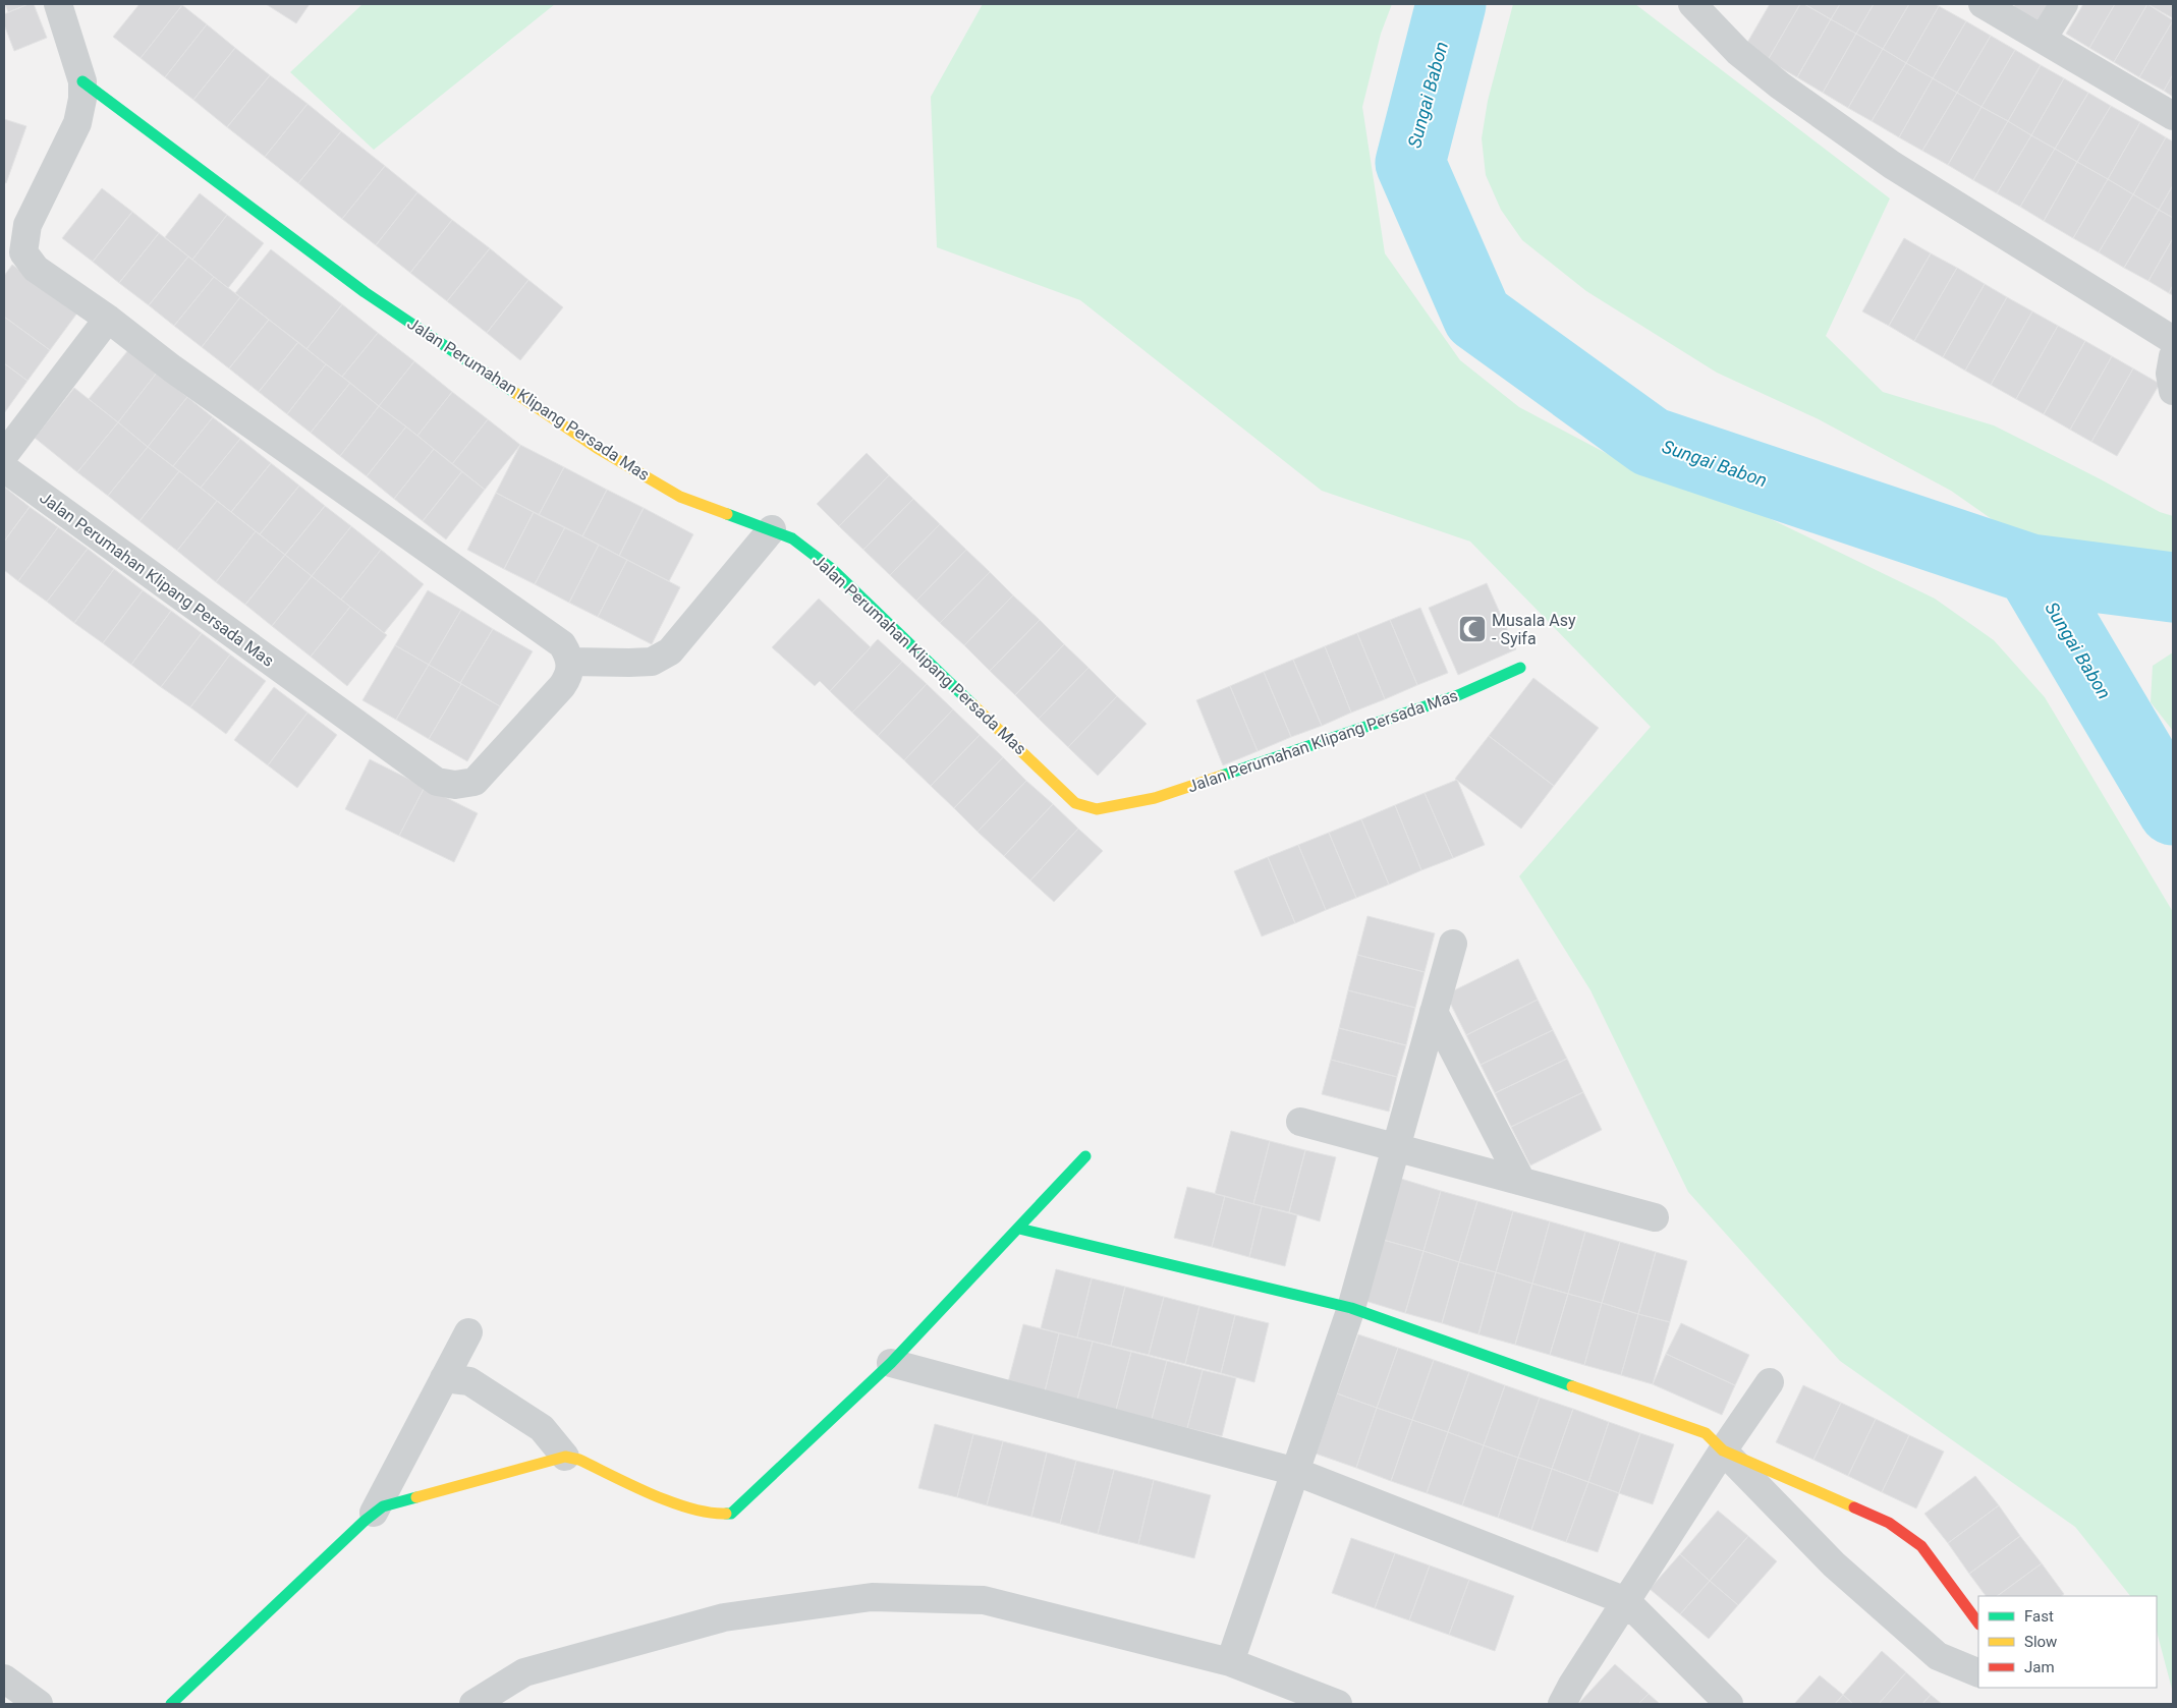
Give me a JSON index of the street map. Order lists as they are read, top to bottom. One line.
{"streets":{"street":["Jalan Perumahan Klipang Persada Mas"]},"water":["Sungai Babon"],"places":{"mosque":["Musala Asy - Syifa"]},"legend":["Fast","Slow","Jam"]}
